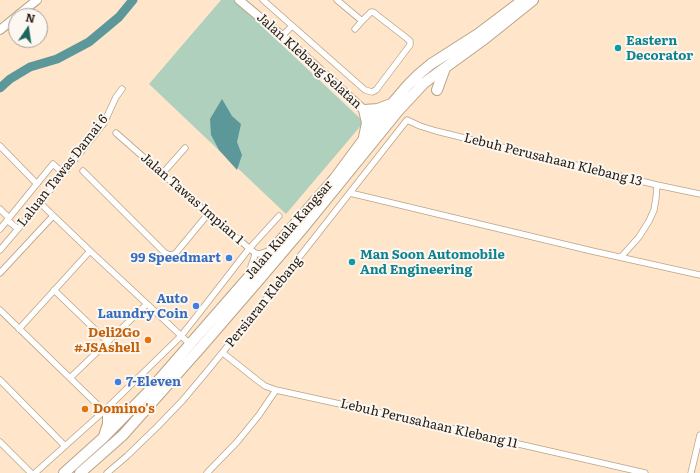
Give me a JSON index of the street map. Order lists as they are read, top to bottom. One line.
{"streets":{"highway":["Jalan Kuala Kangsar"],"street":["Jalan Klebang Selatan","Lebuh Perusahaan Klebang 13","Laluan Tawas Damai 6","Jalan Tawas Impian 1","Persiaran Klebang","Lebuh Perusahaan Klebang 11"]},"crossings":[["Jalan Klebang Selatan","Jalan Kuala Kangsar"],["Lebuh Perusahaan Klebang 13","Persiaran Klebang"],["Jalan Tawas Impian 1","Jalan Kuala Kangsar"],["Persiaran Klebang","Lebuh Perusahaan Klebang 11"]],"places":["Eastern Decorator","99 Speedmart","Man Soon Automobile And Engineering","Auto Laundry Coin","Deli2Go #JSAshell","7-Eleven","Domino's"],"north":"top"}
